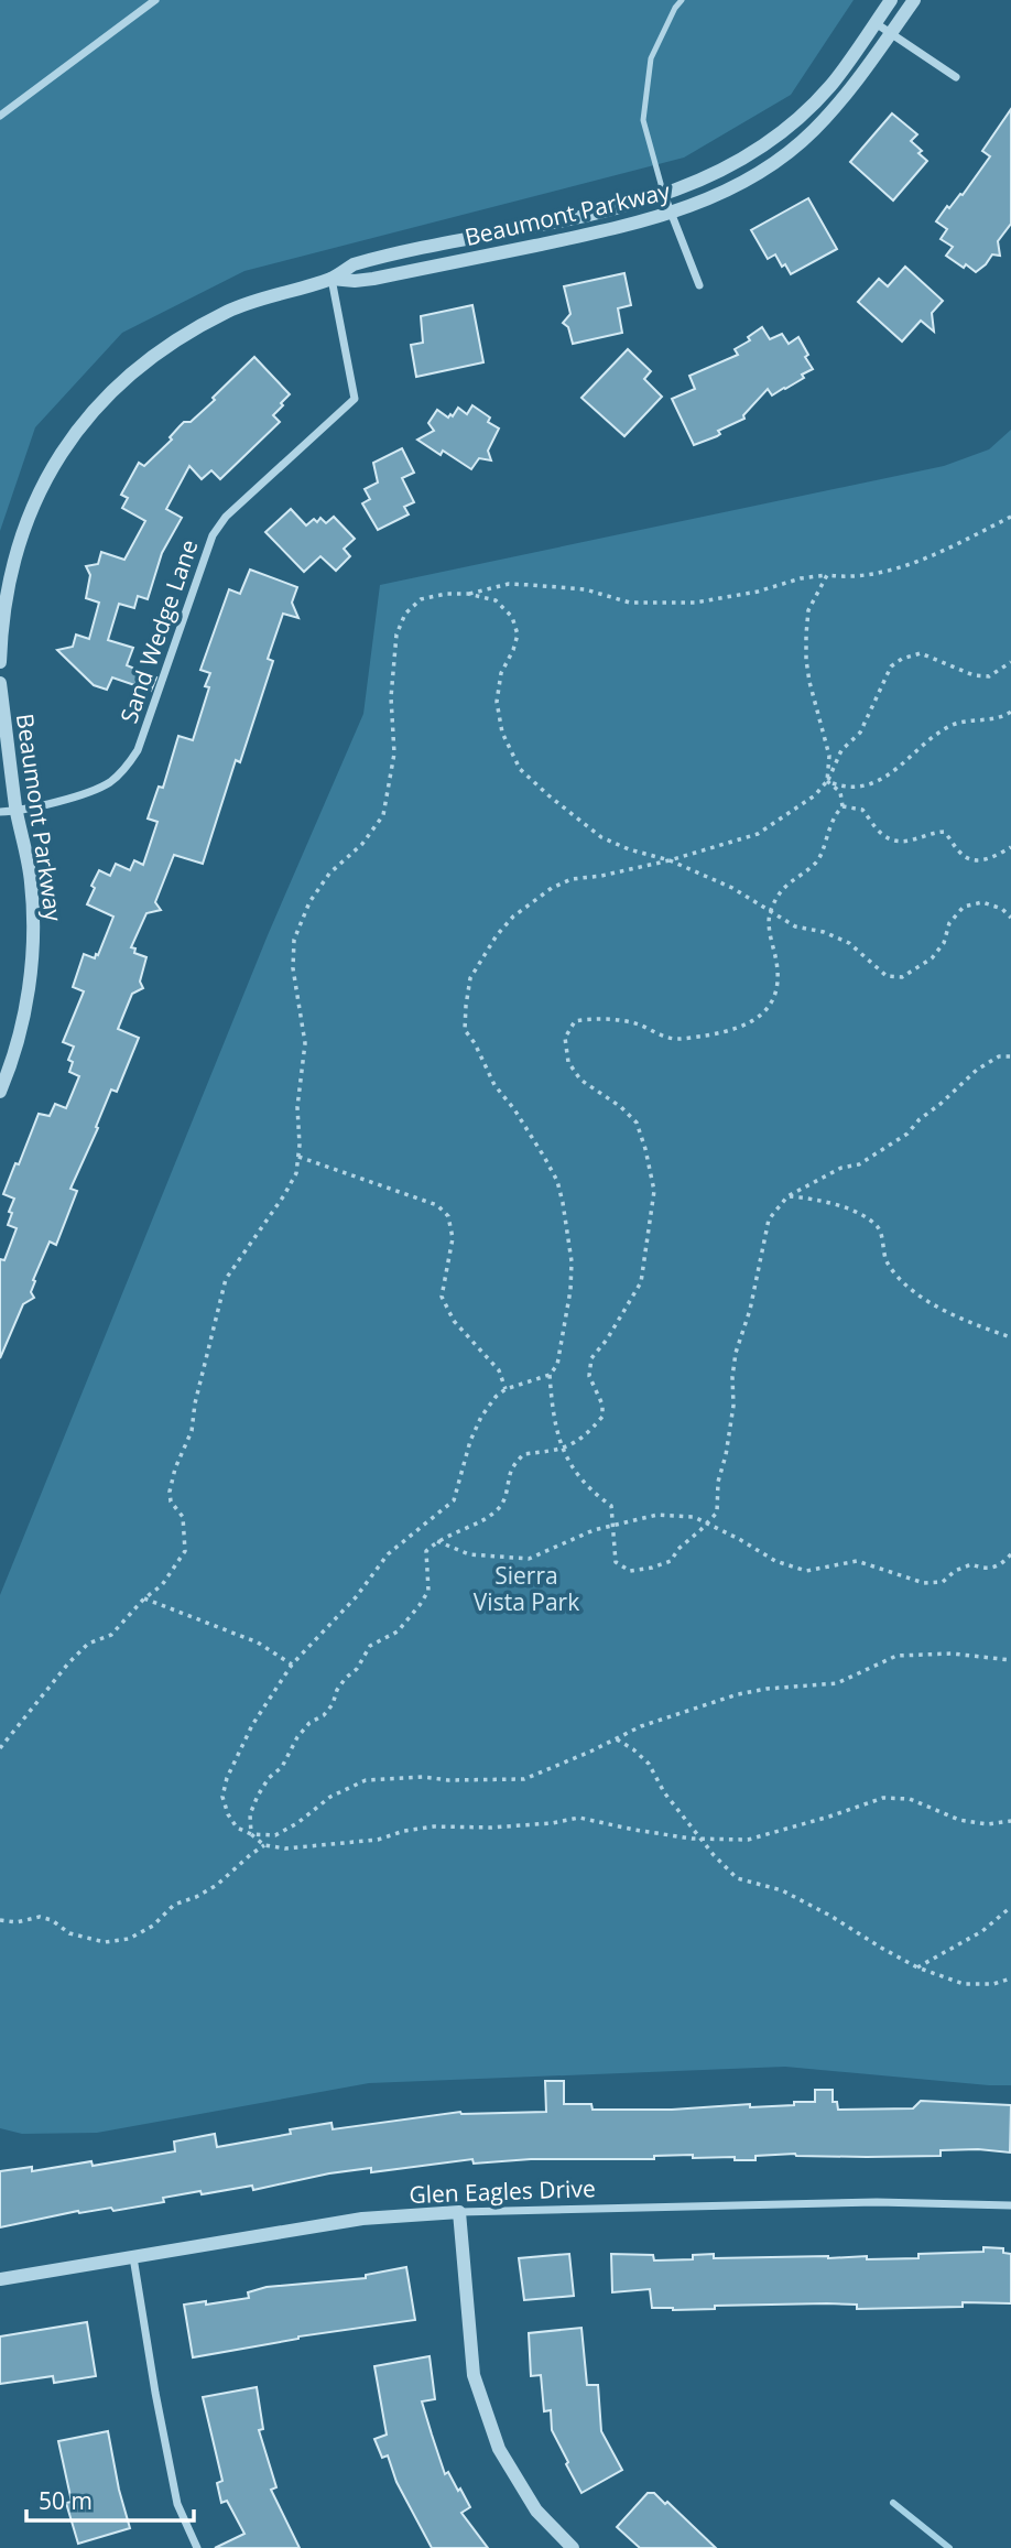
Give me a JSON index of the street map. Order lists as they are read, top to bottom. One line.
{"streets":{"street":["Beaumont Parkway","Sand Wedge Lane","Glen Eagles Drive"]},"crossings":[["Beaumont Parkway","Sand Wedge Lane"]],"parks":["Sierra Vista Park"],"scale_bar":"50 m"}
